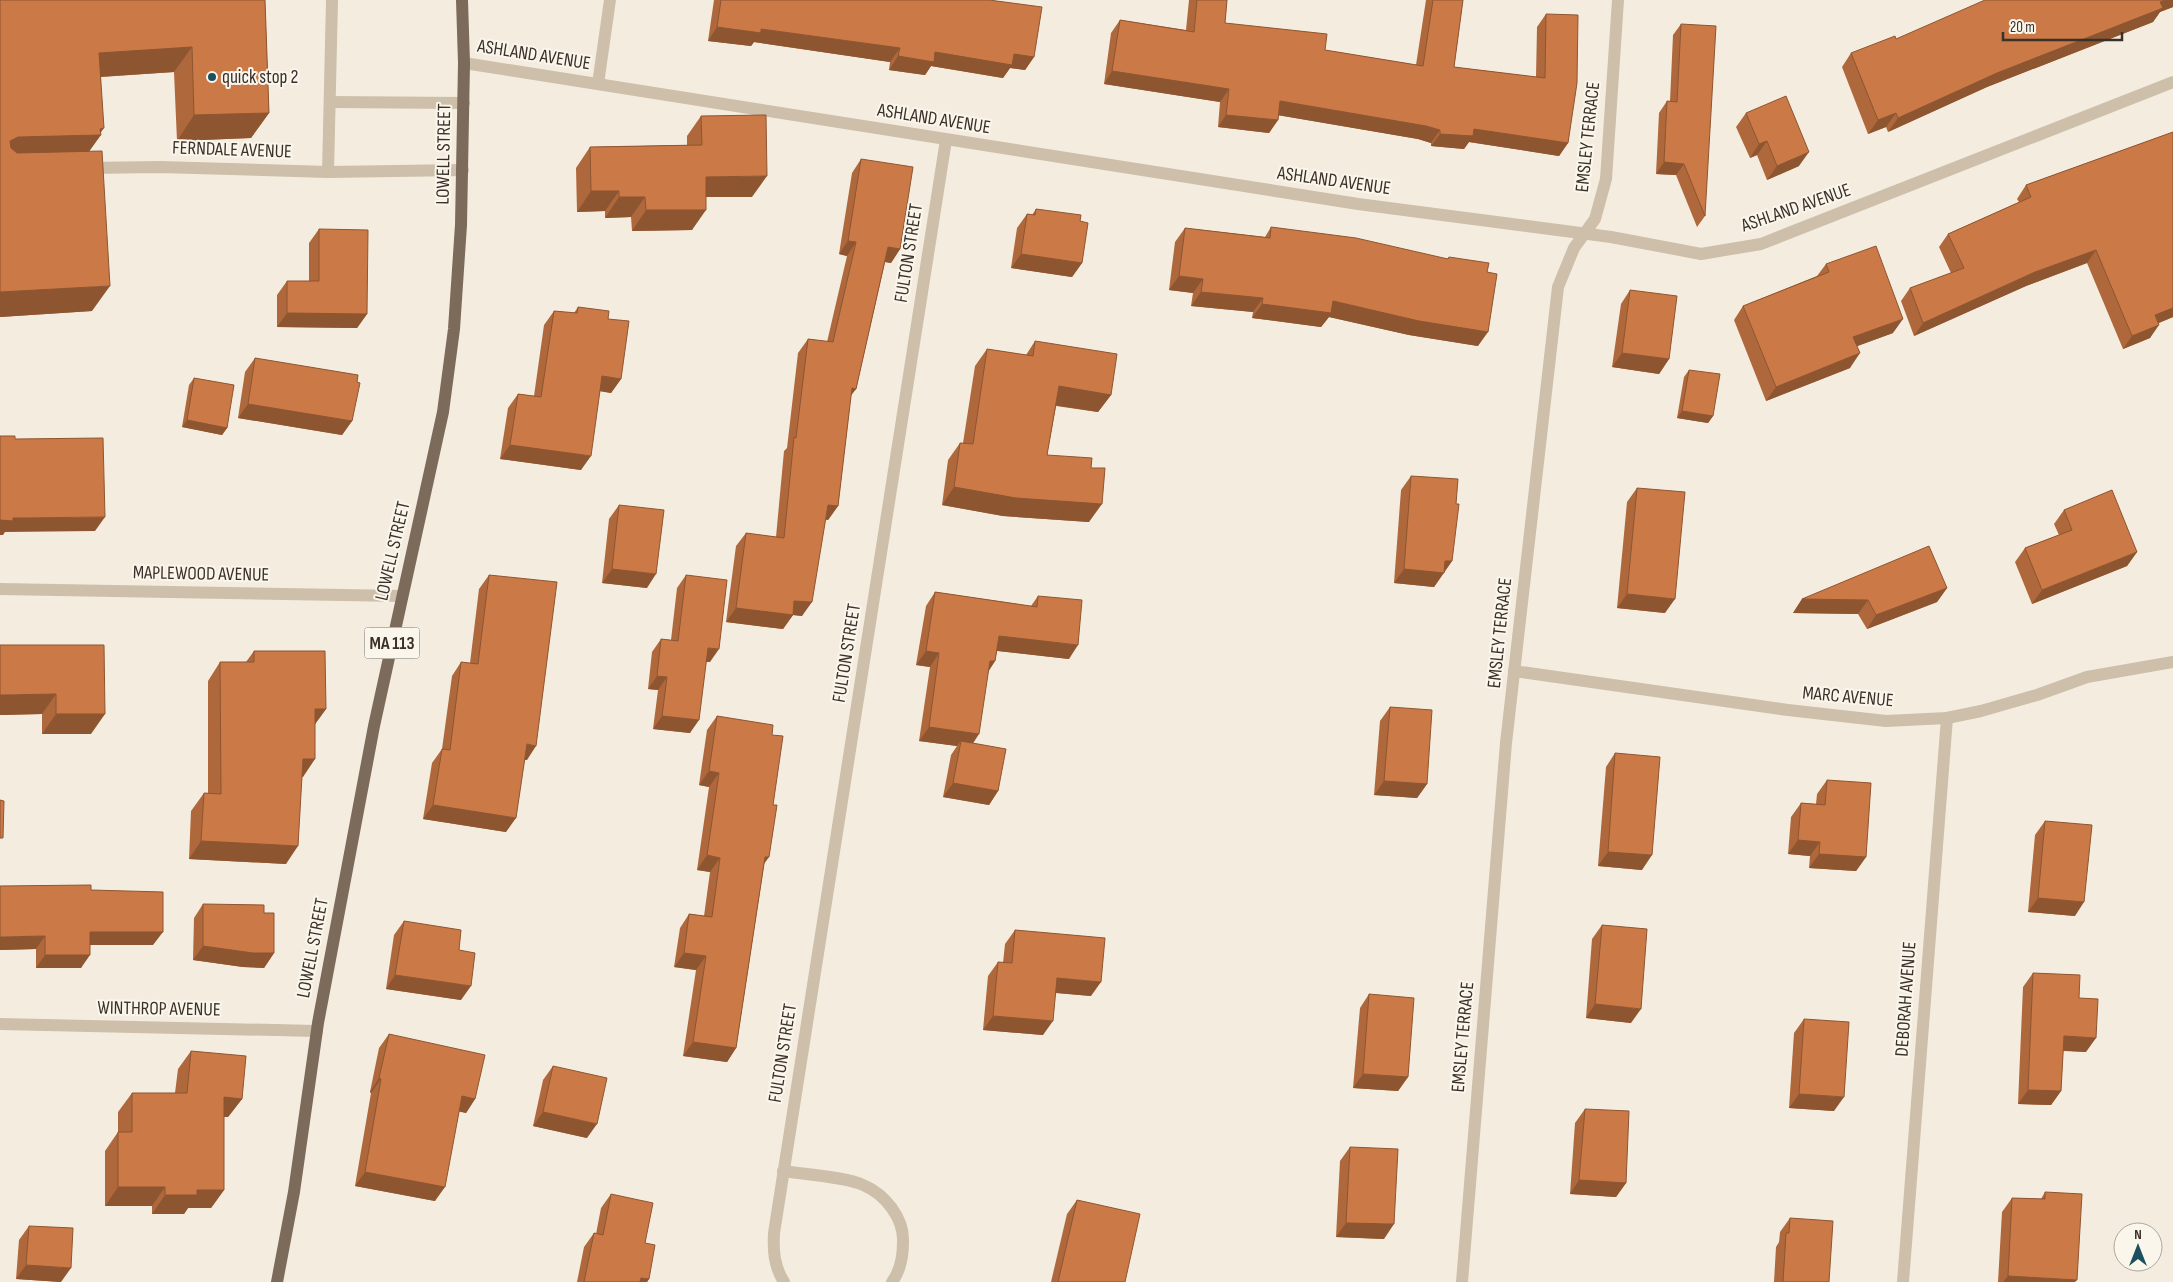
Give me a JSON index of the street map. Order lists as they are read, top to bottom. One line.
{"streets":{"main road":["LOWELL STREET","MA 113"],"street":["ASHLAND AVENUE","EMSLEY TERRACE","FERNDALE AVENUE","FULTON STREET","MAPLEWOOD AVENUE","MARC AVENUE","DEBORAH AVENUE","WINTHROP AVENUE"]},"crossings":[["ASHLAND AVENUE","EMSLEY TERRACE"],["ASHLAND AVENUE","LOWELL STREET"],["ASHLAND AVENUE","FULTON STREET"],["EMSLEY TERRACE","MARC AVENUE"],["FERNDALE AVENUE","LOWELL STREET"],["LOWELL STREET","MAPLEWOOD AVENUE"],["LOWELL STREET","WINTHROP AVENUE"],["MARC AVENUE","DEBORAH AVENUE"]],"places":["quick stop 2"],"scale_bar":"20 m","north":"top"}
